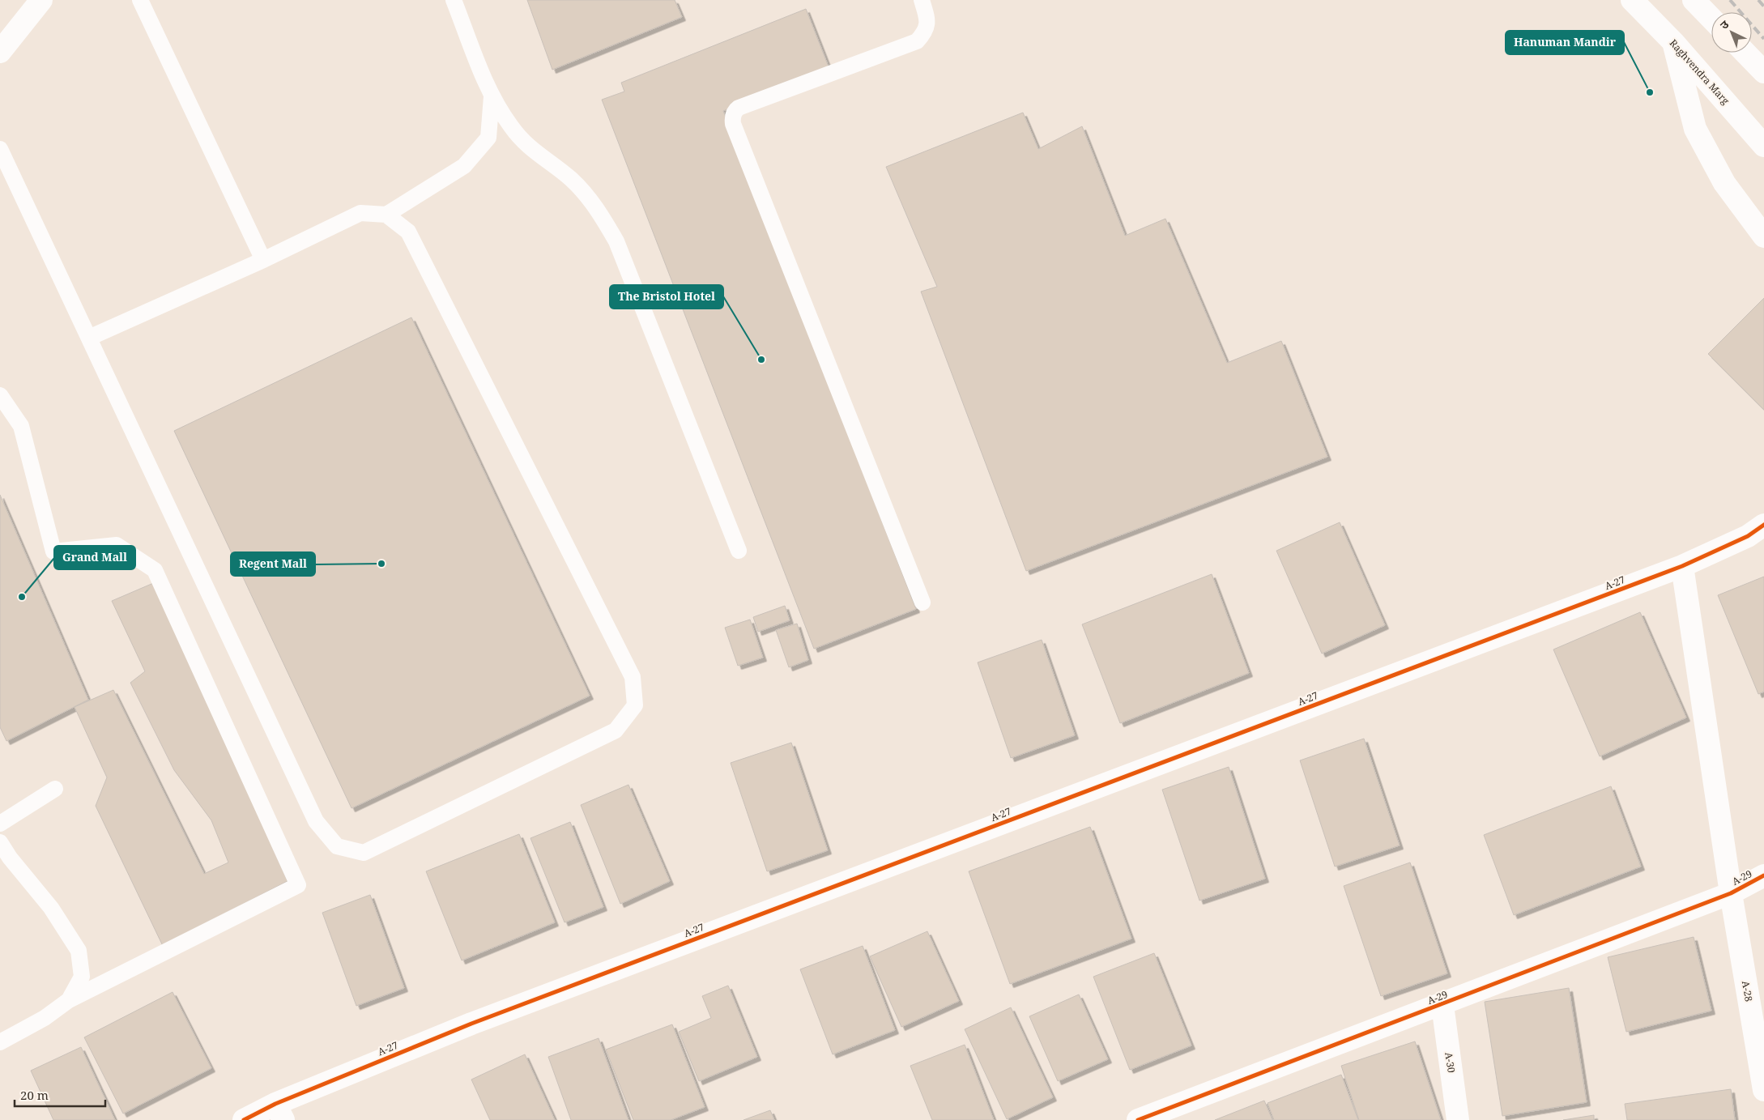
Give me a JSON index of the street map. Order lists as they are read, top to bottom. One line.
{"streets":{"street":["Raghvendra Marg","A-27","A-29","A-28","A-30"]},"crossings":[["A-27","A-28"],["A-29","A-28"],["A-29","A-30"]],"places":["Hanuman Mandir","The Bristol Hotel","Regent Mall","Grand Mall"],"scale_bar":"20 m","north":"top left"}
